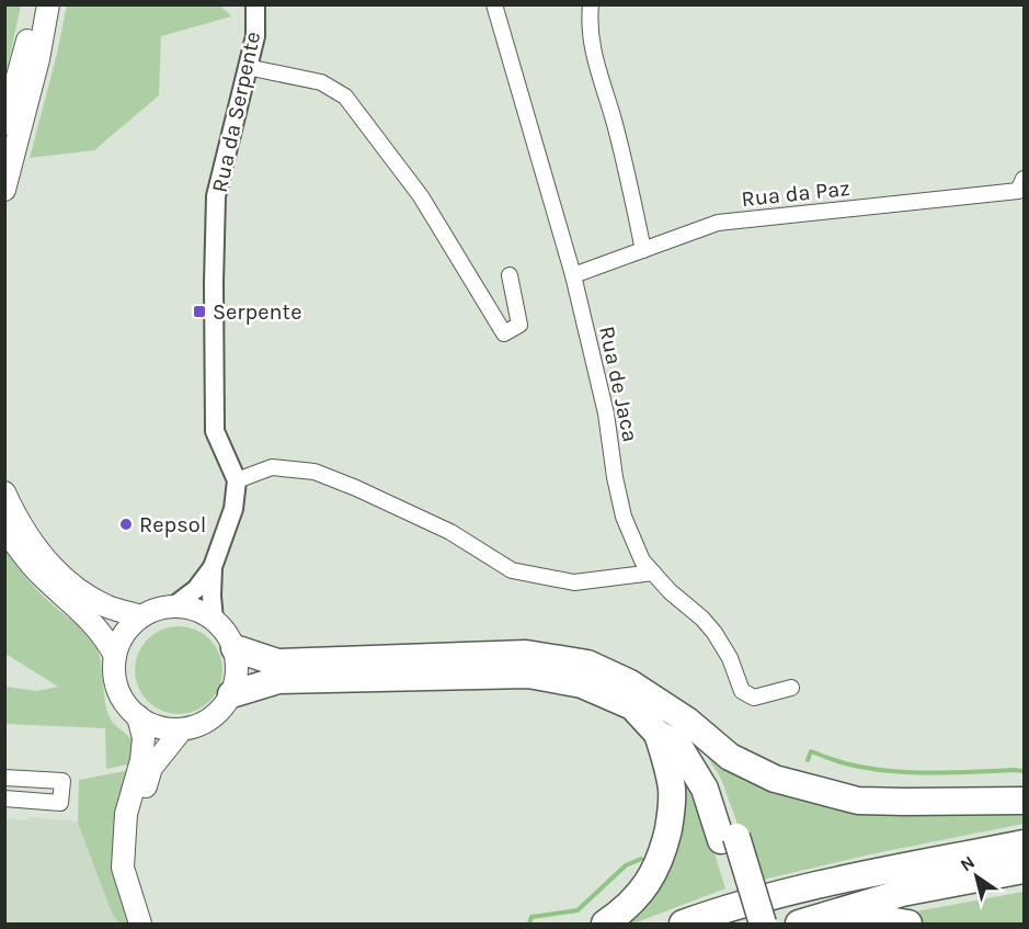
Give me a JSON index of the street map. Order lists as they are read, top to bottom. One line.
{"streets":{"street":["Rua da Serpente","Rua da Paz","Rua de Jaca"]},"crossings":[["Rua da Paz","Rua de Jaca"]],"places":{"transit":["Serpente"],"other":["Repsol"]},"north":"top left"}
